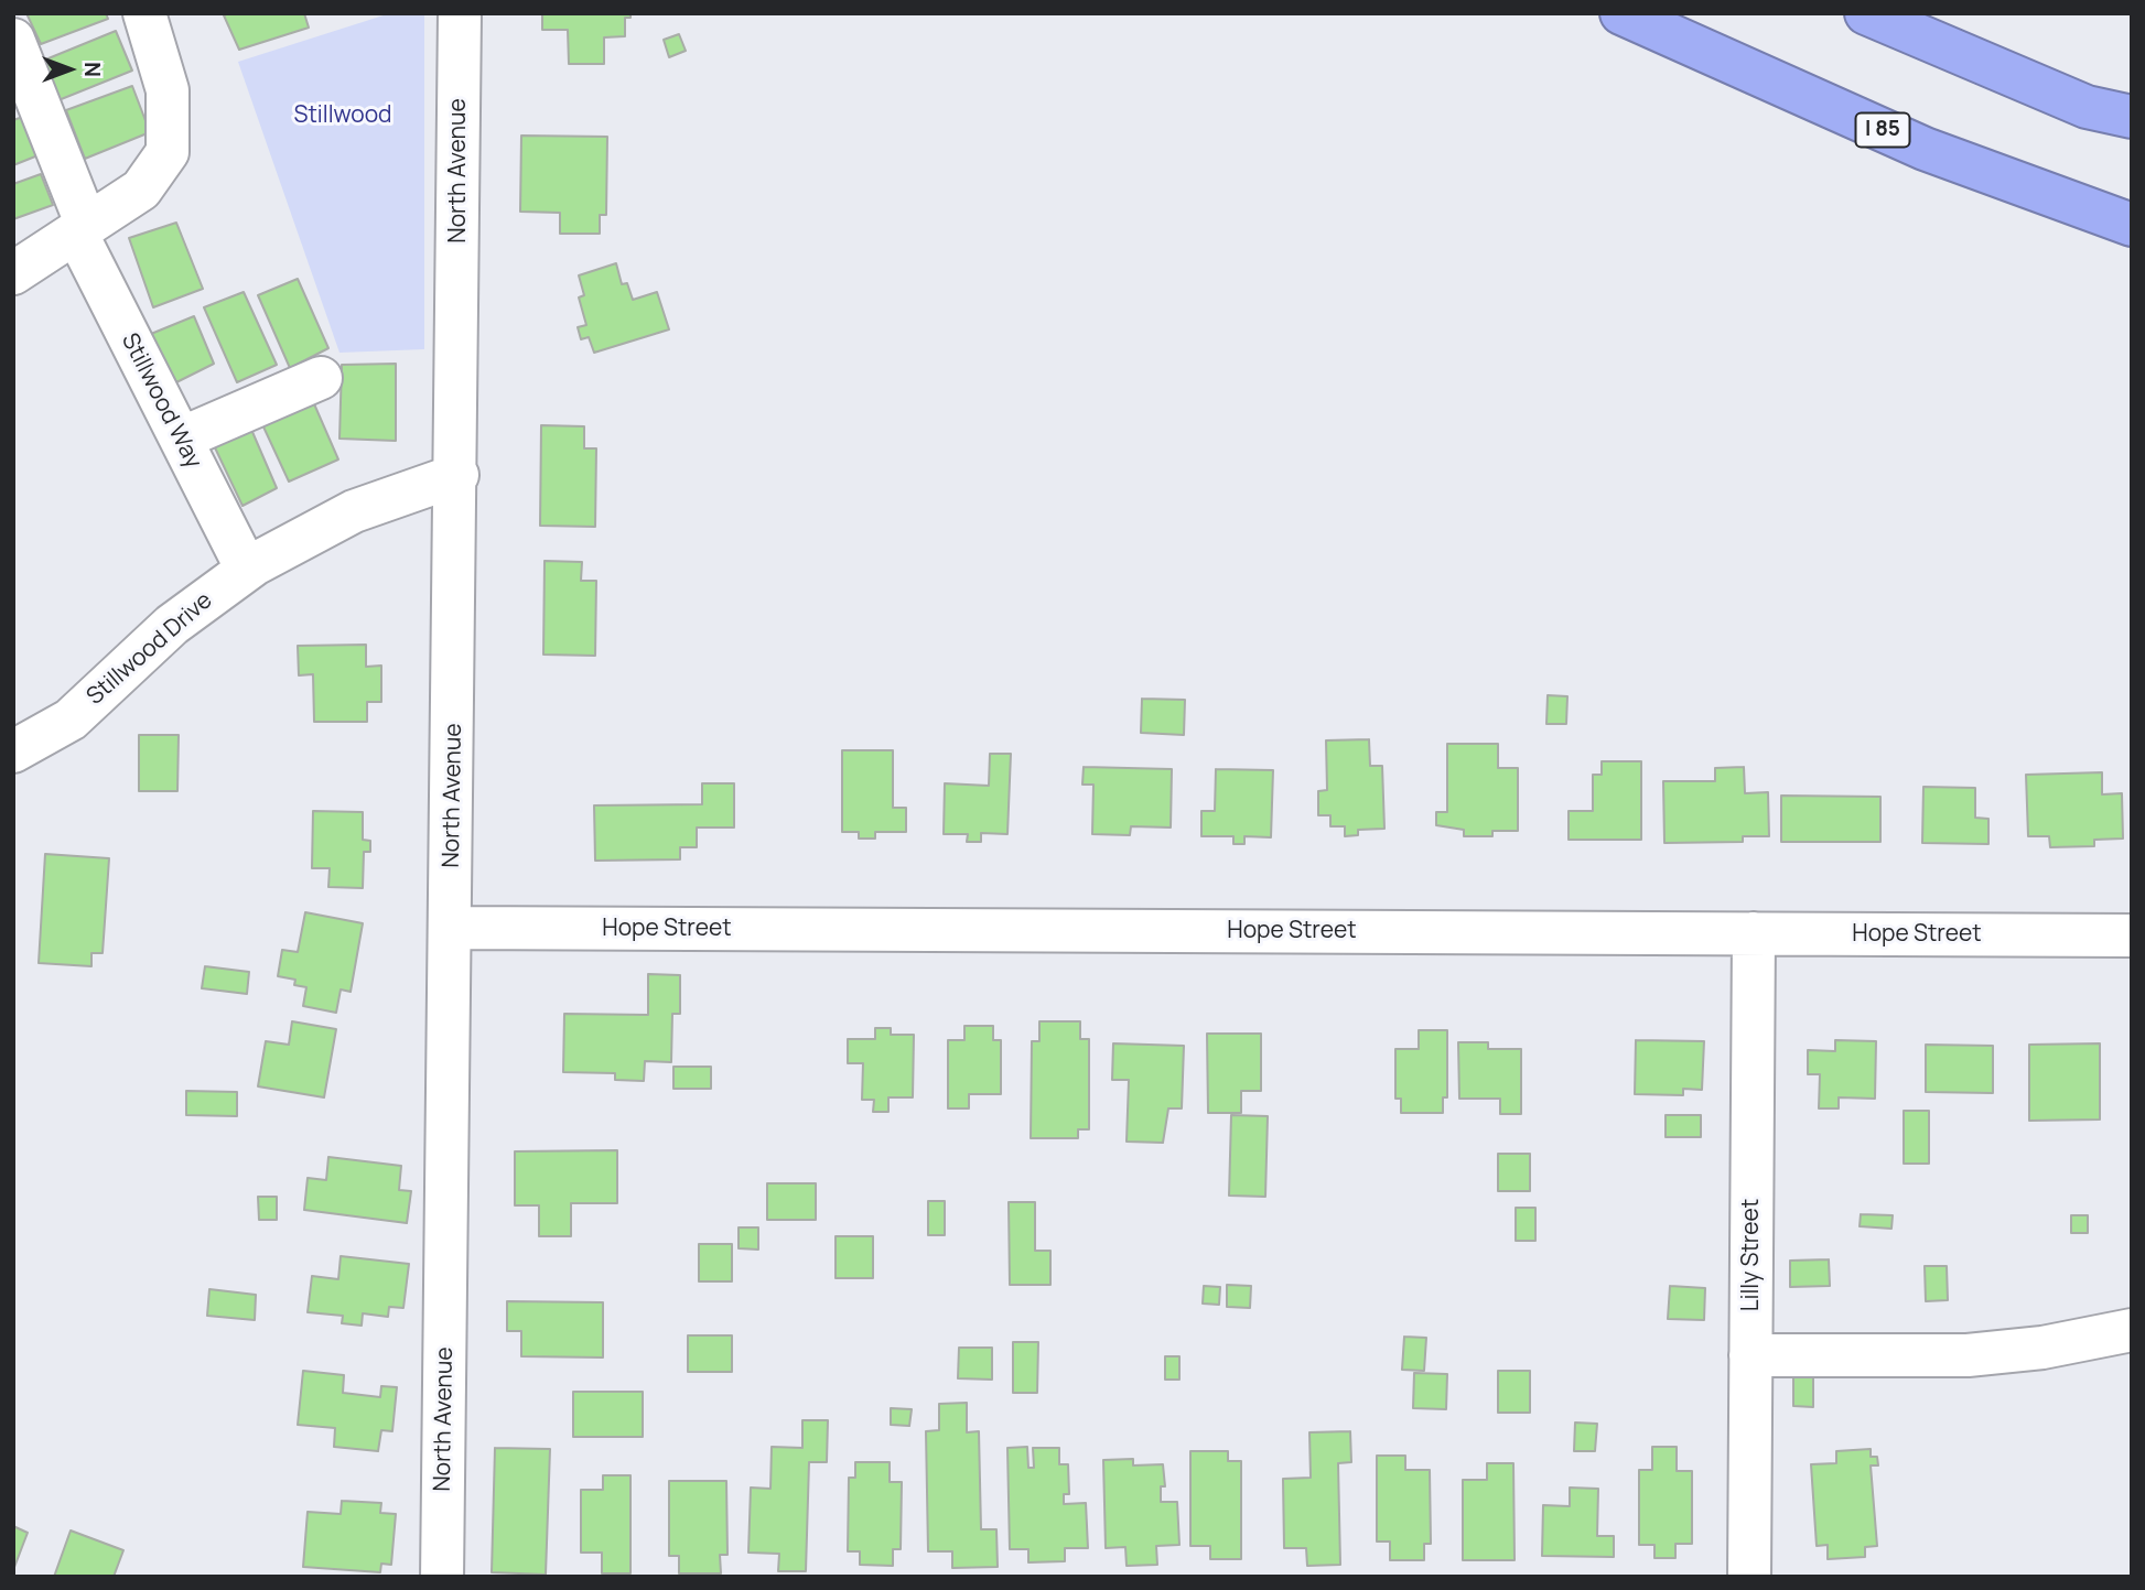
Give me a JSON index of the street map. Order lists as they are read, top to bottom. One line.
{"streets":{"highway":["I 85"],"street":["North Avenue","Stillwood Way","Stillwood Drive","Hope Street","Lilly Street"]},"crossings":[["North Avenue","Stillwood Drive"],["North Avenue","Hope Street"],["Stillwood Way","Stillwood Drive"],["Hope Street","Lilly Street"]],"parks":["Stillwood"],"north":"right"}
